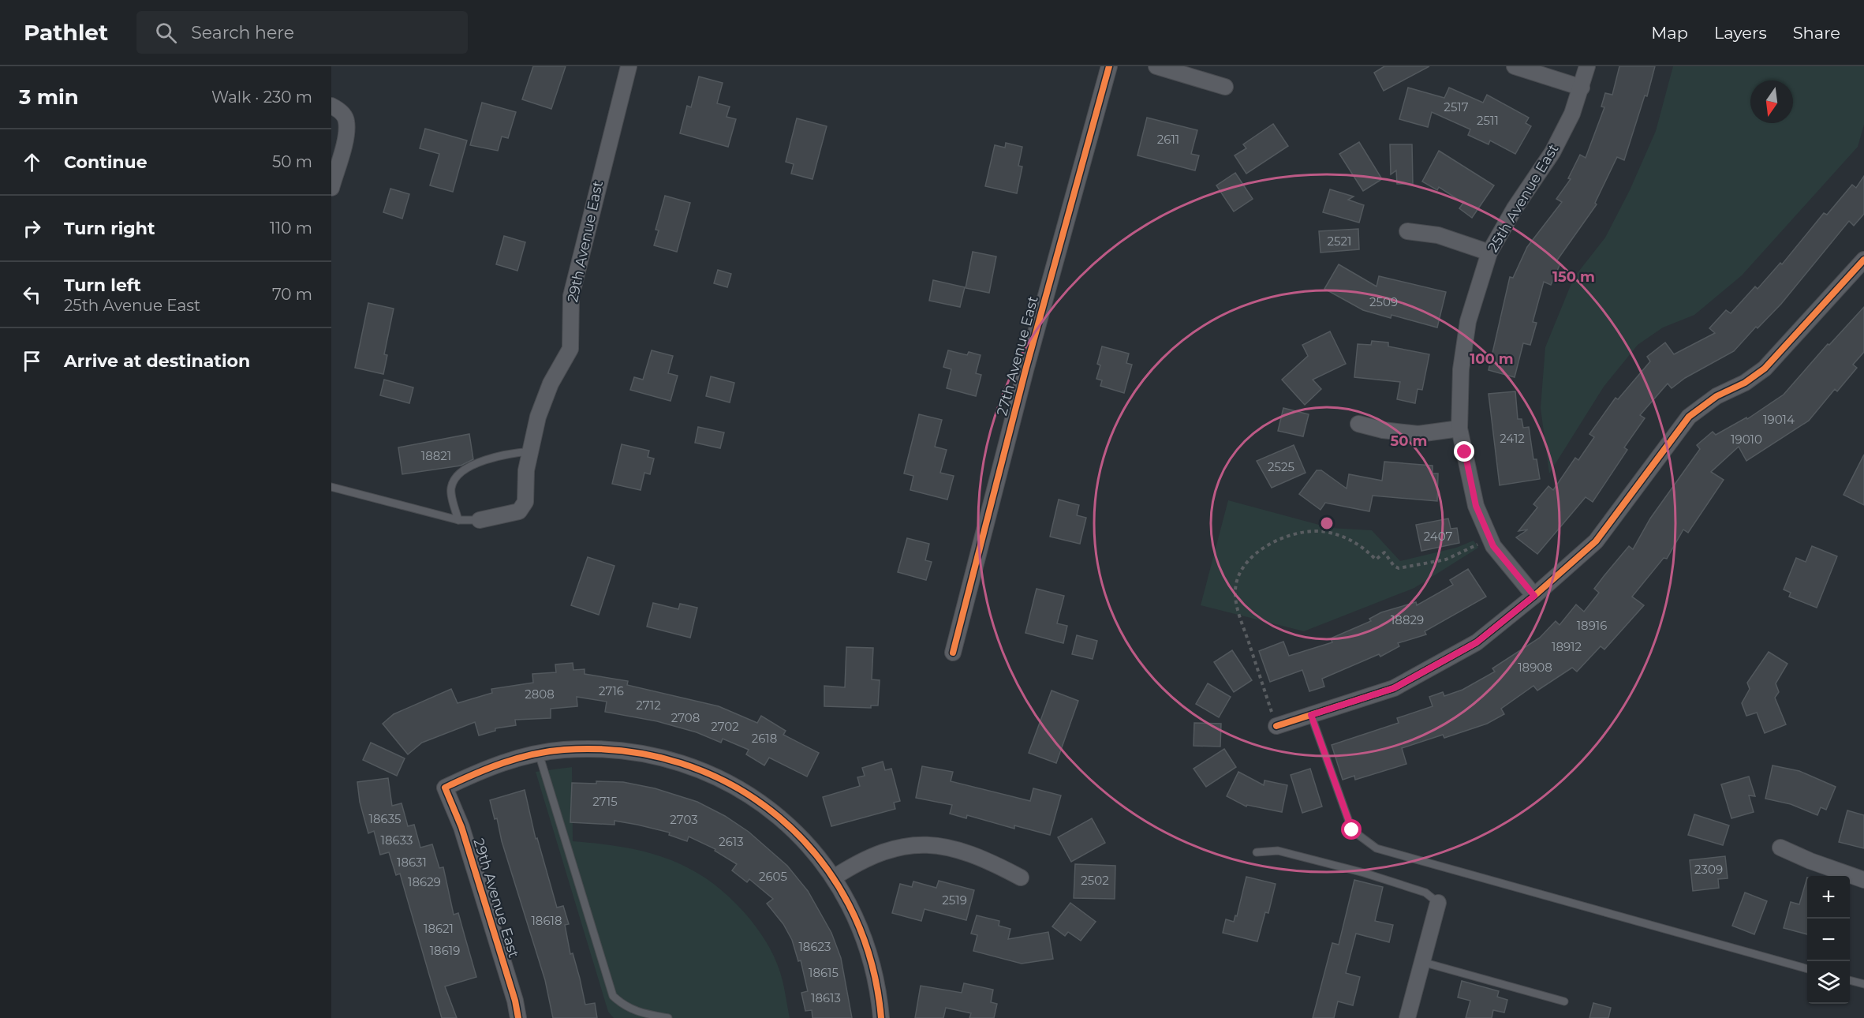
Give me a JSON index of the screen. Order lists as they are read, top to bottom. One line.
{"streets":{"street":["25th Avenue East","29th Avenue East","27th Avenue East"]},"house_numbers":["2517","2511","2611","2521","2509","19014","2412","19010","18821","2525","2407","18829","18916","18912","18908","2716","2808","2712","2708","2702","2618","2715","18635","2703","18633","2613","18631","2309","2605","2502","18629","2519","18618","18621","18623","18619","18615","18613"],"north":"bottom","page":{"header":"Pathlet","search":"Search here","nav":["Map","Layers","Share"],"heading":["3 min","Walk · 230 m"],"list":[["Continue","50 m"],["Turn right","110 m"],["Turn left","25th Avenue East","70 m"],"Arrive at destination"],"map_buttons":["+","−"]},"rings":["150 m","100 m","50 m"]}
